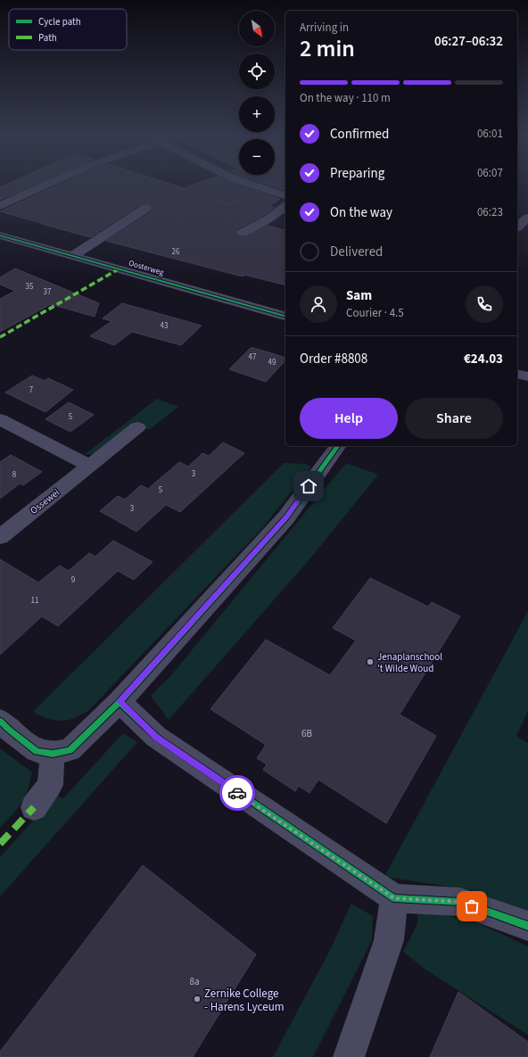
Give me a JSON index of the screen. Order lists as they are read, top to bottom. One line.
{"streets":{"street":["Oosterweg","Ossewei"]},"places":["Jenaplanschool 't Wilde Woud","Zernike College - Harens Lyceum"],"house_numbers":["26","35","37","43","47","49","7","5","3","8","5","3","9","11","6B","8a"],"legend":["Cycle path","Path"],"north":"bottom right","page":{"map_buttons":["+","−"],"heading":["2 min","Arriving in","06:27–06:32"],"panel":["Sam","Courier · 4.5","Order #8808","€24.03"],"bar":"On the way · 110 m","list":[["Confirmed","06:01"],["Preparing","06:07"],["On the way","06:23"],"Delivered"],"buttons":["Help","Share"]}}
